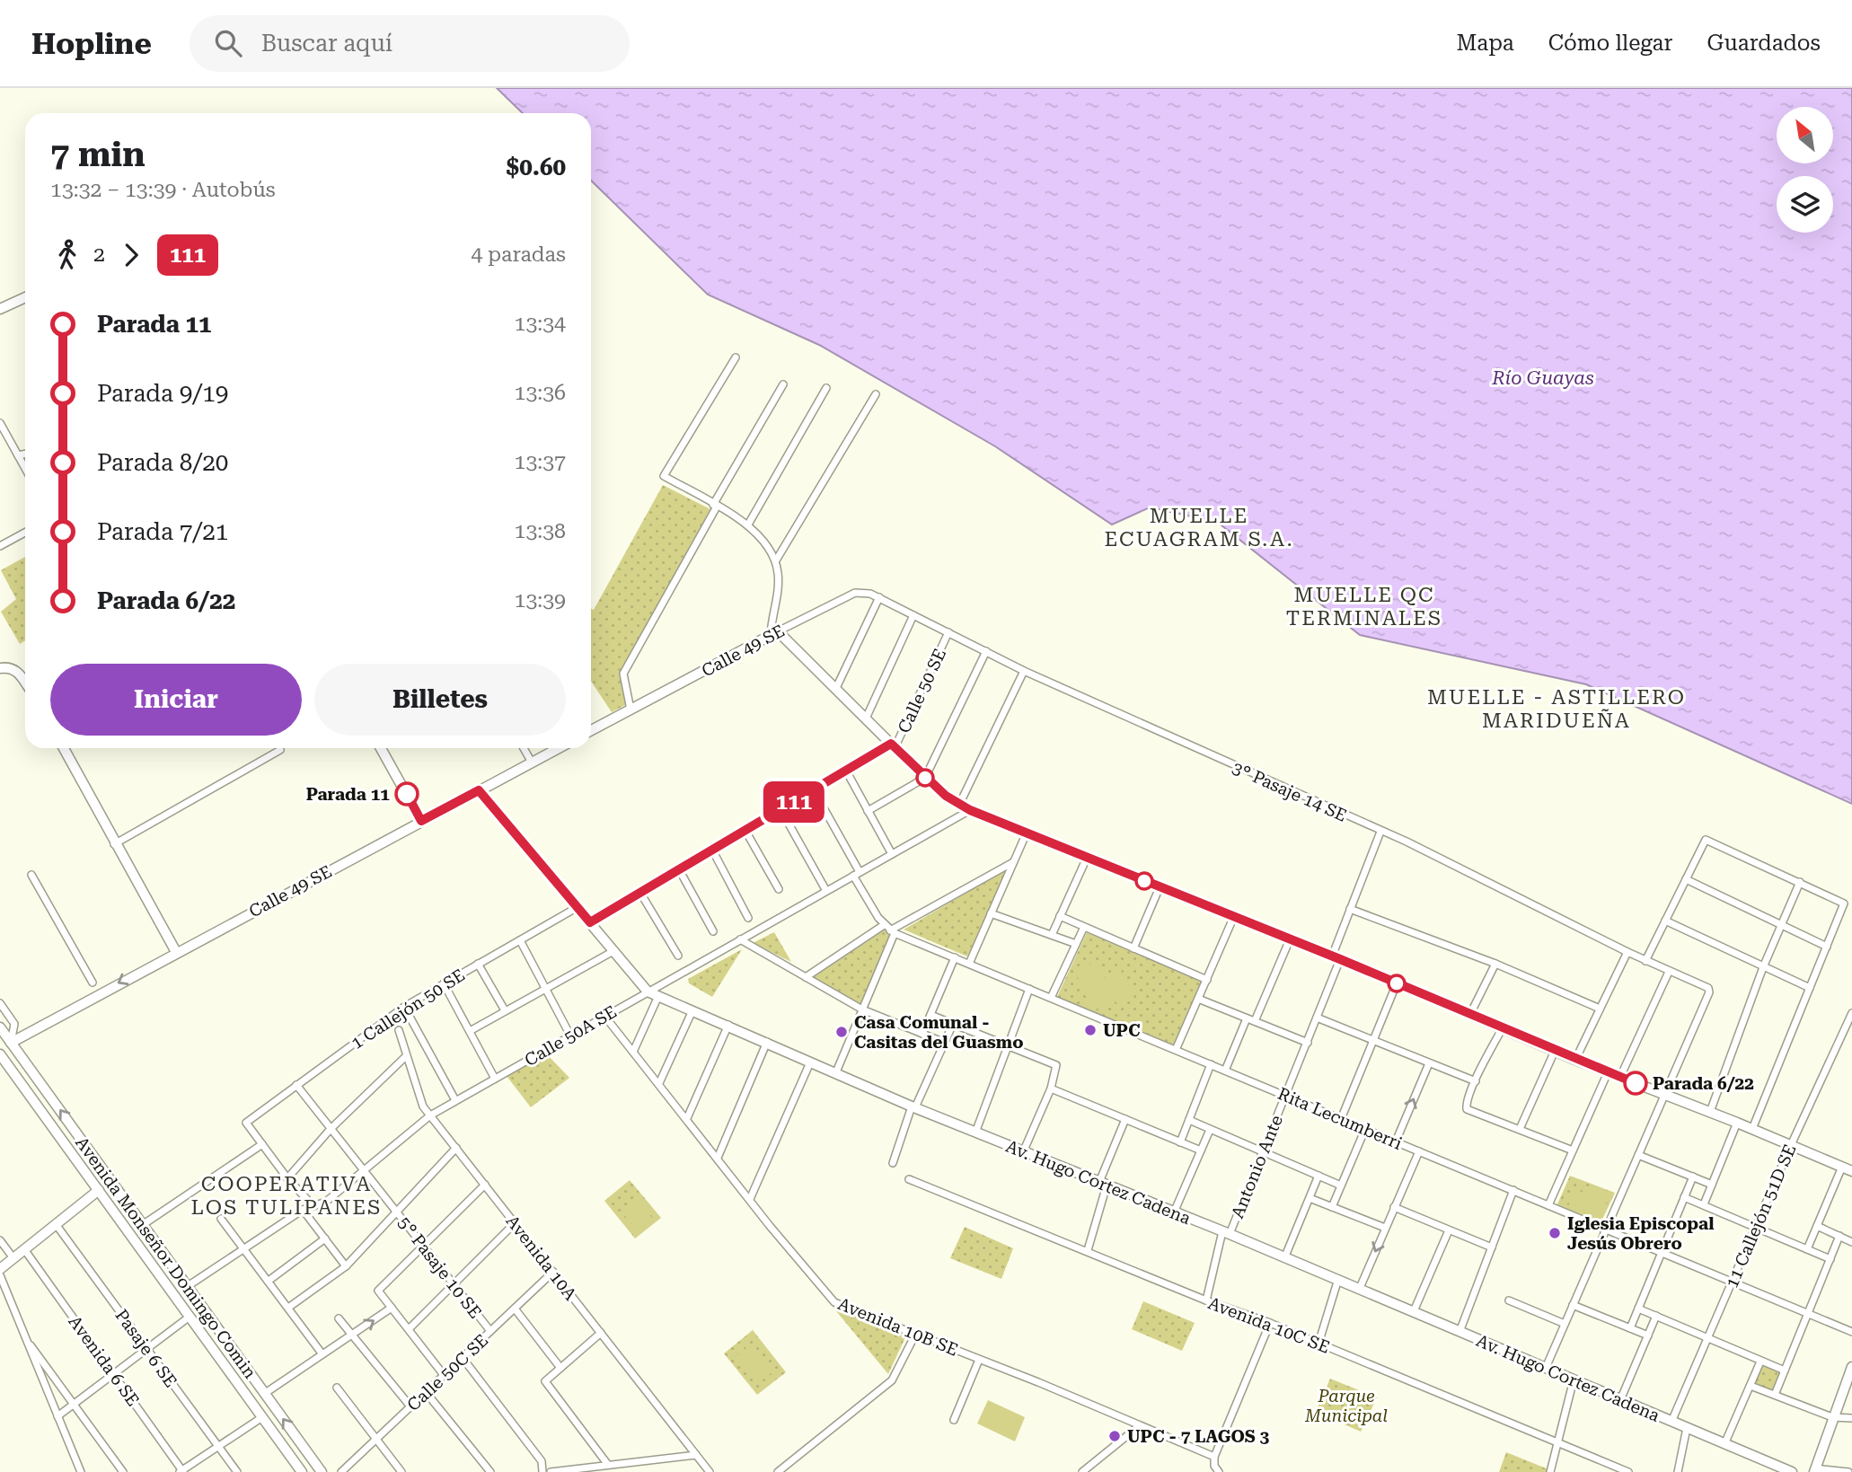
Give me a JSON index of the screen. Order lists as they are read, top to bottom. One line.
{"streets":{"street":["Calle 49 SE","Calle 50 SE","3° Pasaje 14 SE","1 Callejón 50 SE","Calle 50A SE","Rita Lecumberri","Antonio Ante","Av. Hugo Cortez Cadena","11 Callejón 51D SE","Avenida Monseñor Domingo Comin","Avenida 10A","5° Pasaje 10 SE","Avenida 10C SE","Avenida 10B SE","Pasaje 6 SE","Avenida 6 SE","Calle 50C SE"]},"crossings":[["Calle 49 SE","3° Pasaje 14 SE"],["Calle 49 SE","Av. Hugo Cortez Cadena"],["Calle 49 SE","Avenida Monseñor Domingo Comin"],["Calle 50 SE","3° Pasaje 14 SE"],["Calle 50 SE","Rita Lecumberri"],["Calle 50 SE","Av. Hugo Cortez Cadena"],["3° Pasaje 14 SE","Antonio Ante"],["1 Callejón 50 SE","Av. Hugo Cortez Cadena"],["1 Callejón 50 SE","5° Pasaje 10 SE"],["Calle 50A SE","Rita Lecumberri"],["Calle 50A SE","Av. Hugo Cortez Cadena"],["Calle 50A SE","Avenida Monseñor Domingo Comin"],["Calle 50A SE","Avenida 10A"],["Calle 50A SE","5° Pasaje 10 SE"],["Calle 50A SE","Avenida 10B SE"],["Rita Lecumberri","Antonio Ante"],["Rita Lecumberri","11 Callejón 51D SE"],["Antonio Ante","Av. Hugo Cortez Cadena"],["Antonio Ante","Avenida 10C SE"],["Av. Hugo Cortez Cadena","11 Callejón 51D SE"],["Avenida 10A","Calle 50C SE"],["5° Pasaje 10 SE","Calle 50C SE"]],"districts":["MUELLE ECUAGRAM S.A.","MUELLE QC TERMINALES","MUELLE - ASTILLERO MARIDUEÑA","COOPERATIVA LOS TULIPANES"],"water":["Río Guayas"],"parks":["Parque Municipal"],"places":["Parada 11","UPC","Casa Comunal - Casitas del Guasmo","Parada 6/22","Iglesia Episcopal Jesús Obrero","UPC - 7 LAGOS 3"],"lines":["bus line 111"],"north":"top left","page":{"header":"Hopline","search":"Buscar aquí","nav":["Mapa","Cómo llegar","Guardados"],"on_map":"111","heading":["7 min","13:32 – 13:39 · Autobús","$0.60"],"legs":["2","111","4 paradas"],"list":[{"name":"Parada 11","value":"13:34"},{"name":"Parada 9/19","value":"13:36"},{"name":"Parada 8/20","value":"13:37"},{"name":"Parada 7/21","value":"13:38"},{"name":"Parada 6/22","value":"13:39"}],"buttons":["Iniciar","Billetes"]}}
